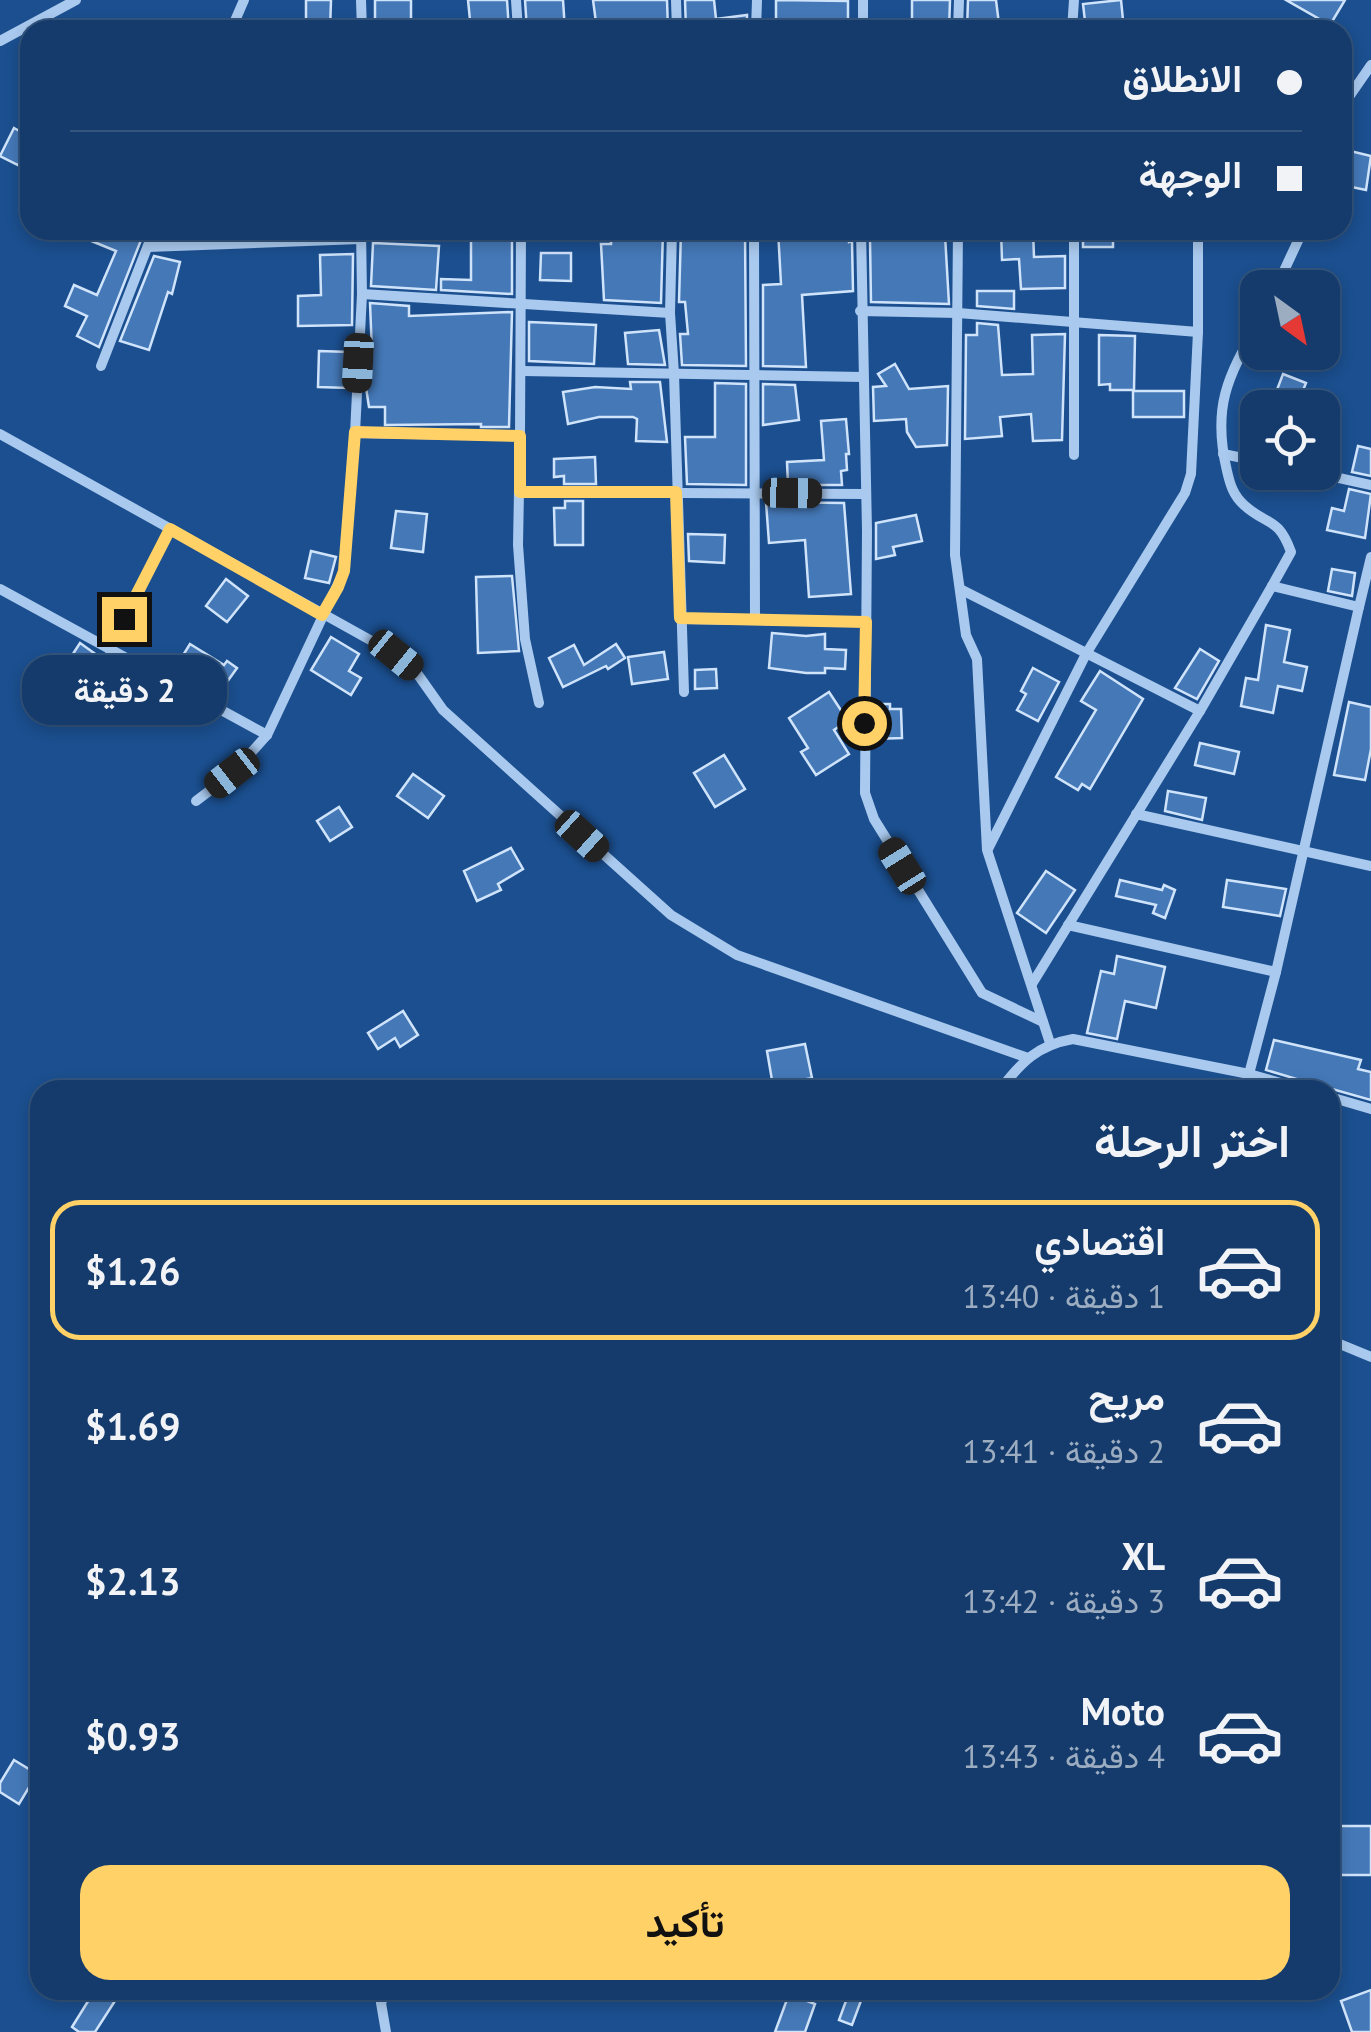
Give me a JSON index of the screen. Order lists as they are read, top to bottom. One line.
{"north":"bottom right","page":{"banner":["الانطلاق","الوجهة"],"bubble":"2 دقيقة","heading":"اختر الرحلة","list":[{"name":"اقتصادي","note":"1 دقيقة · 13:40","value":"$1.26"},{"name":"مريح","note":"2 دقيقة · 13:41","value":"$1.69"},{"name":"XL","note":"3 دقيقة · 13:42","value":"$2.13"},{"name":"Moto","note":"4 دقيقة · 13:43","value":"$0.93"}],"buttons":"تأكيد"}}
